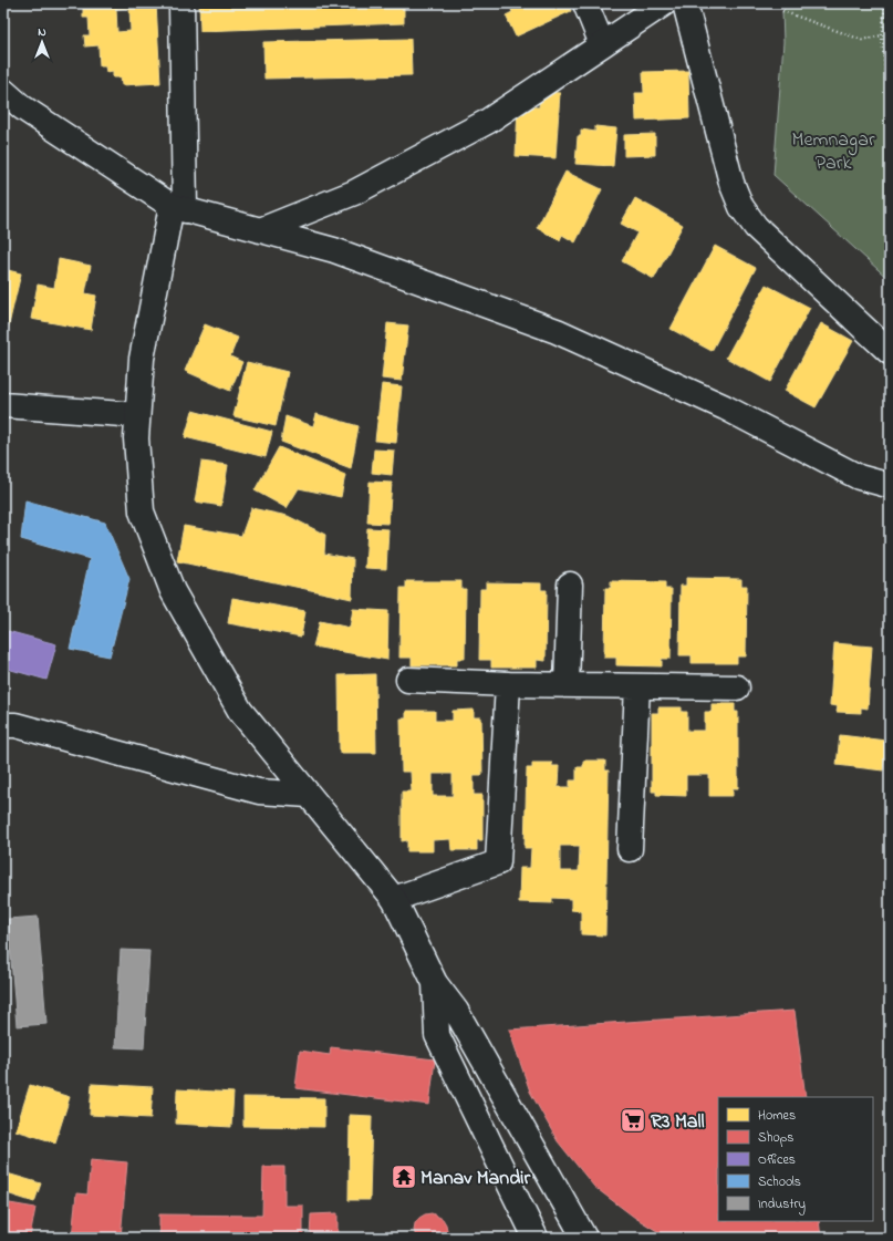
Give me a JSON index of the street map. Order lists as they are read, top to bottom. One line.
{"parks":["Memnagar Park"],"places":{"supermarket":["R3 Mall"],"temple":["Manav Mandir"]},"legend":["Homes","Shops","Offices","Schools","Industry"],"north":"top"}
